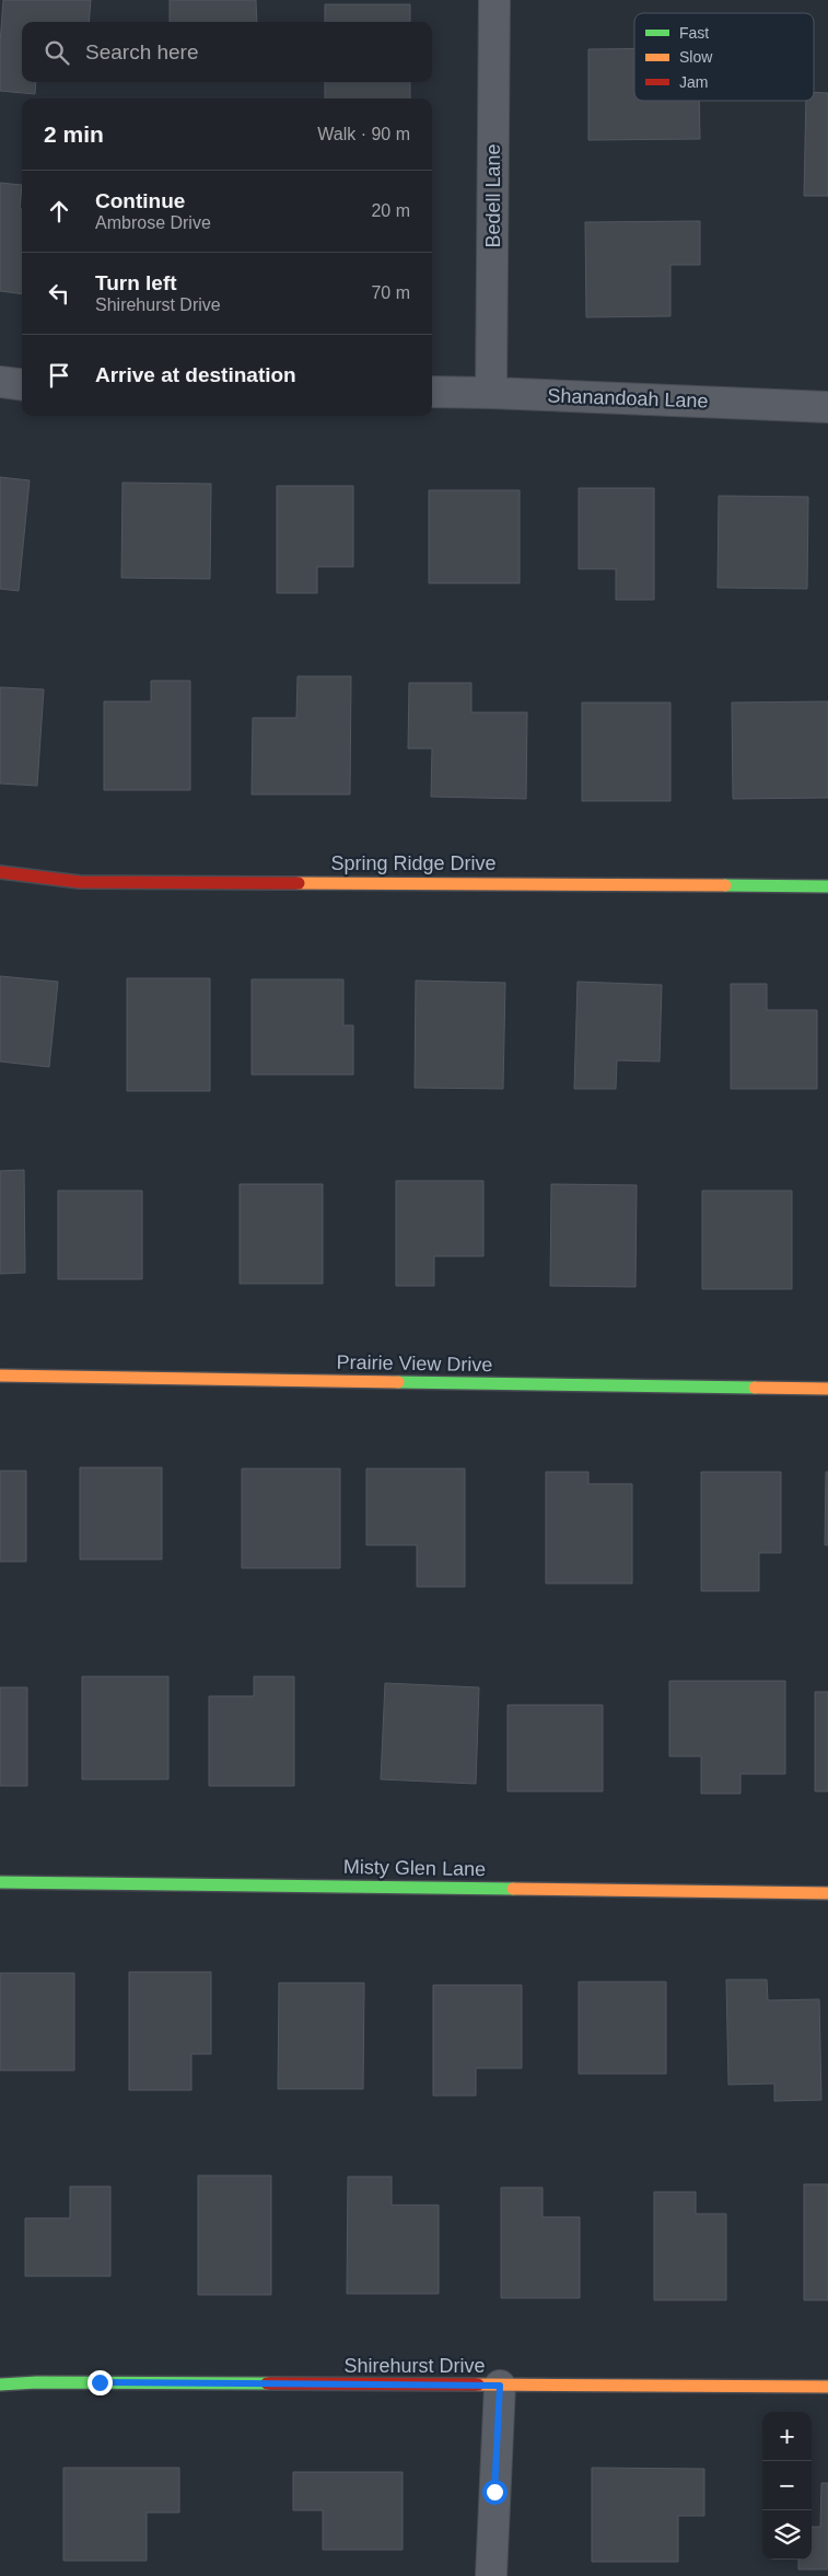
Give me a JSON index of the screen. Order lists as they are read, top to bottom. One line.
{"streets":{"street":["Bedell Lane","Shanandoah Lane","Spring Ridge Drive","Prairie View Drive","Misty Glen Lane","Shirehurst Drive"]},"crossings":[["Bedell Lane","Shanandoah Lane"]],"legend":["Fast","Slow","Jam"],"page":{"search":"Search here","heading":["2 min","Walk · 90 m"],"list":[["Continue","Ambrose Drive","20 m"],["Turn left","Shirehurst Drive","70 m"],"Arrive at destination"],"map_buttons":["+","−"]}}
